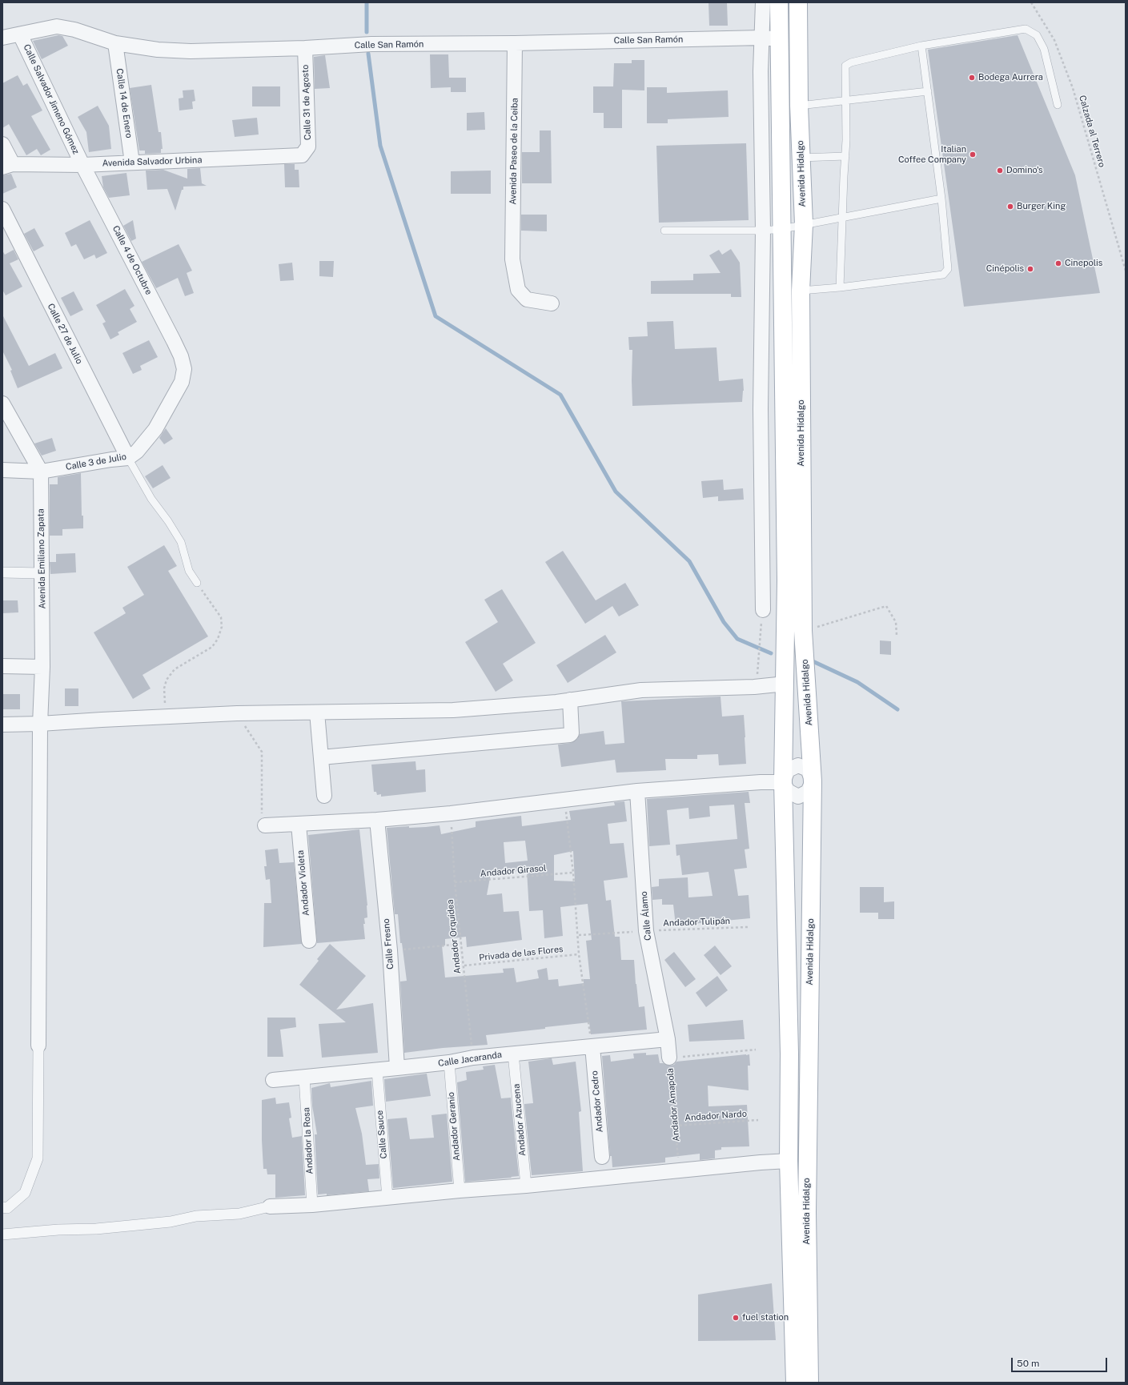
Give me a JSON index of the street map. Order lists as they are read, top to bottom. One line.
{"streets":{"main road":["Avenida Hidalgo"],"street":["Calle San Ramón","Calle Salvador Jimeno Gómez","Calle 31 de Agosto","Calle 14 de Enero","Avenida Paseo de la Ceiba","Avenida Salvador Urbina","Calle 4 de Octubre","Calle 27 de Julio","Calle 3 de Julio","Avenida Emiliano Zapata","Andador Violeta","Calle Álamo","Calle Fresno","Calle Jacaranda","Andador Cedro","Andador Amapola","Andador Azucena","Andador Geranio","Calle Sauce","Andador la Rosa"],"path":["Calzada al Terrero","Andador Girasol","Andador Tulipán","Andador Orquídea","Privada de las Flores","Andador Nardo"]},"crossings":[["Calle San Ramón","Calle Salvador Jimeno Gómez"],["Calle San Ramón","Calle 31 de Agosto"],["Calle San Ramón","Calle 14 de Enero"],["Calle San Ramón","Avenida Paseo de la Ceiba"],["Calle San Ramón","Avenida Hidalgo"],["Calle Salvador Jimeno Gómez","Avenida Salvador Urbina"],["Calle Salvador Jimeno Gómez","Calle 4 de Octubre"],["Calle 31 de Agosto","Avenida Salvador Urbina"],["Calle 14 de Enero","Avenida Salvador Urbina"],["Avenida Salvador Urbina","Calle 4 de Octubre"],["Calle 4 de Octubre","Calle 3 de Julio"],["Calle 27 de Julio","Calle 3 de Julio"],["Calle 3 de Julio","Avenida Emiliano Zapata"],["Andador Girasol","Andador Orquídea"],["Calle Álamo","Andador Tulipán"],["Calle Álamo","Calle Jacaranda"],["Calle Álamo","Andador Amapola"],["Andador Orquídea","Privada de las Flores"],["Andador Orquídea","Calle Jacaranda"],["Calle Fresno","Calle Jacaranda"],["Calle Jacaranda","Andador Cedro"],["Calle Jacaranda","Andador Amapola"],["Calle Jacaranda","Andador Azucena"],["Calle Jacaranda","Andador Geranio"],["Calle Jacaranda","Calle Sauce"],["Calle Jacaranda","Andador la Rosa"],["Andador Amapola","Andador Nardo"]],"places":["Bodega Aurrera","Italian Coffee Company","Domino's","Burger King","Cinepolis","Cinépolis","fuel station"],"scale_bar":"50 m"}
